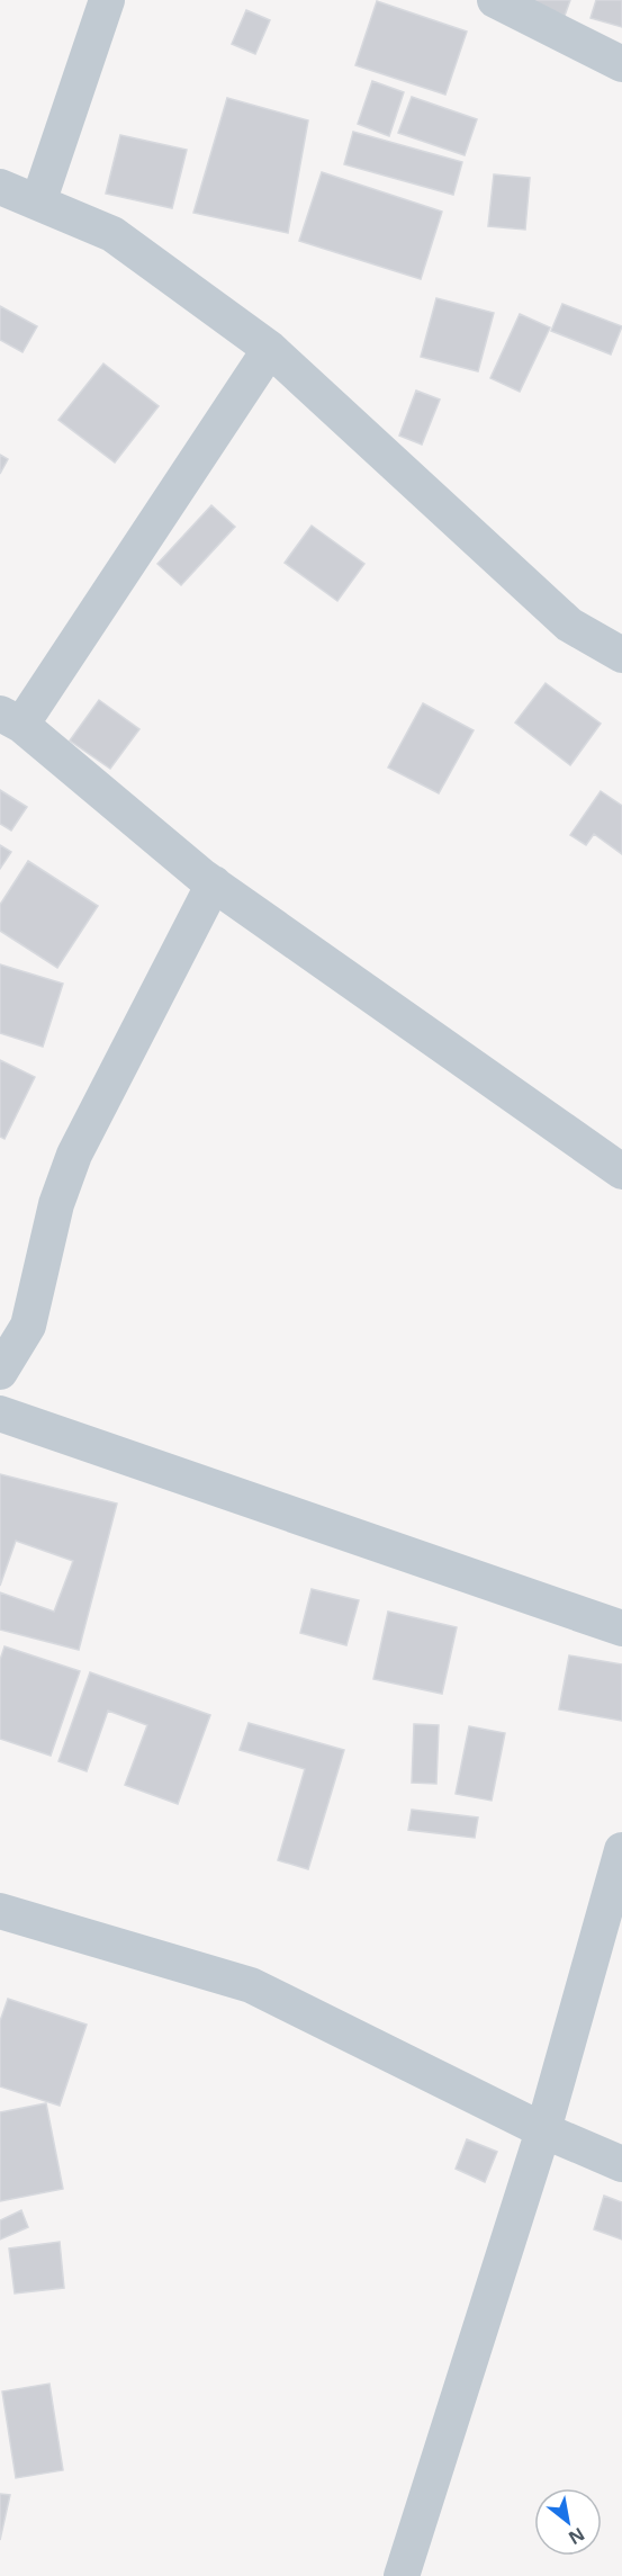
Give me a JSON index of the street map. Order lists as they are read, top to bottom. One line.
{"north":"bottom right"}
